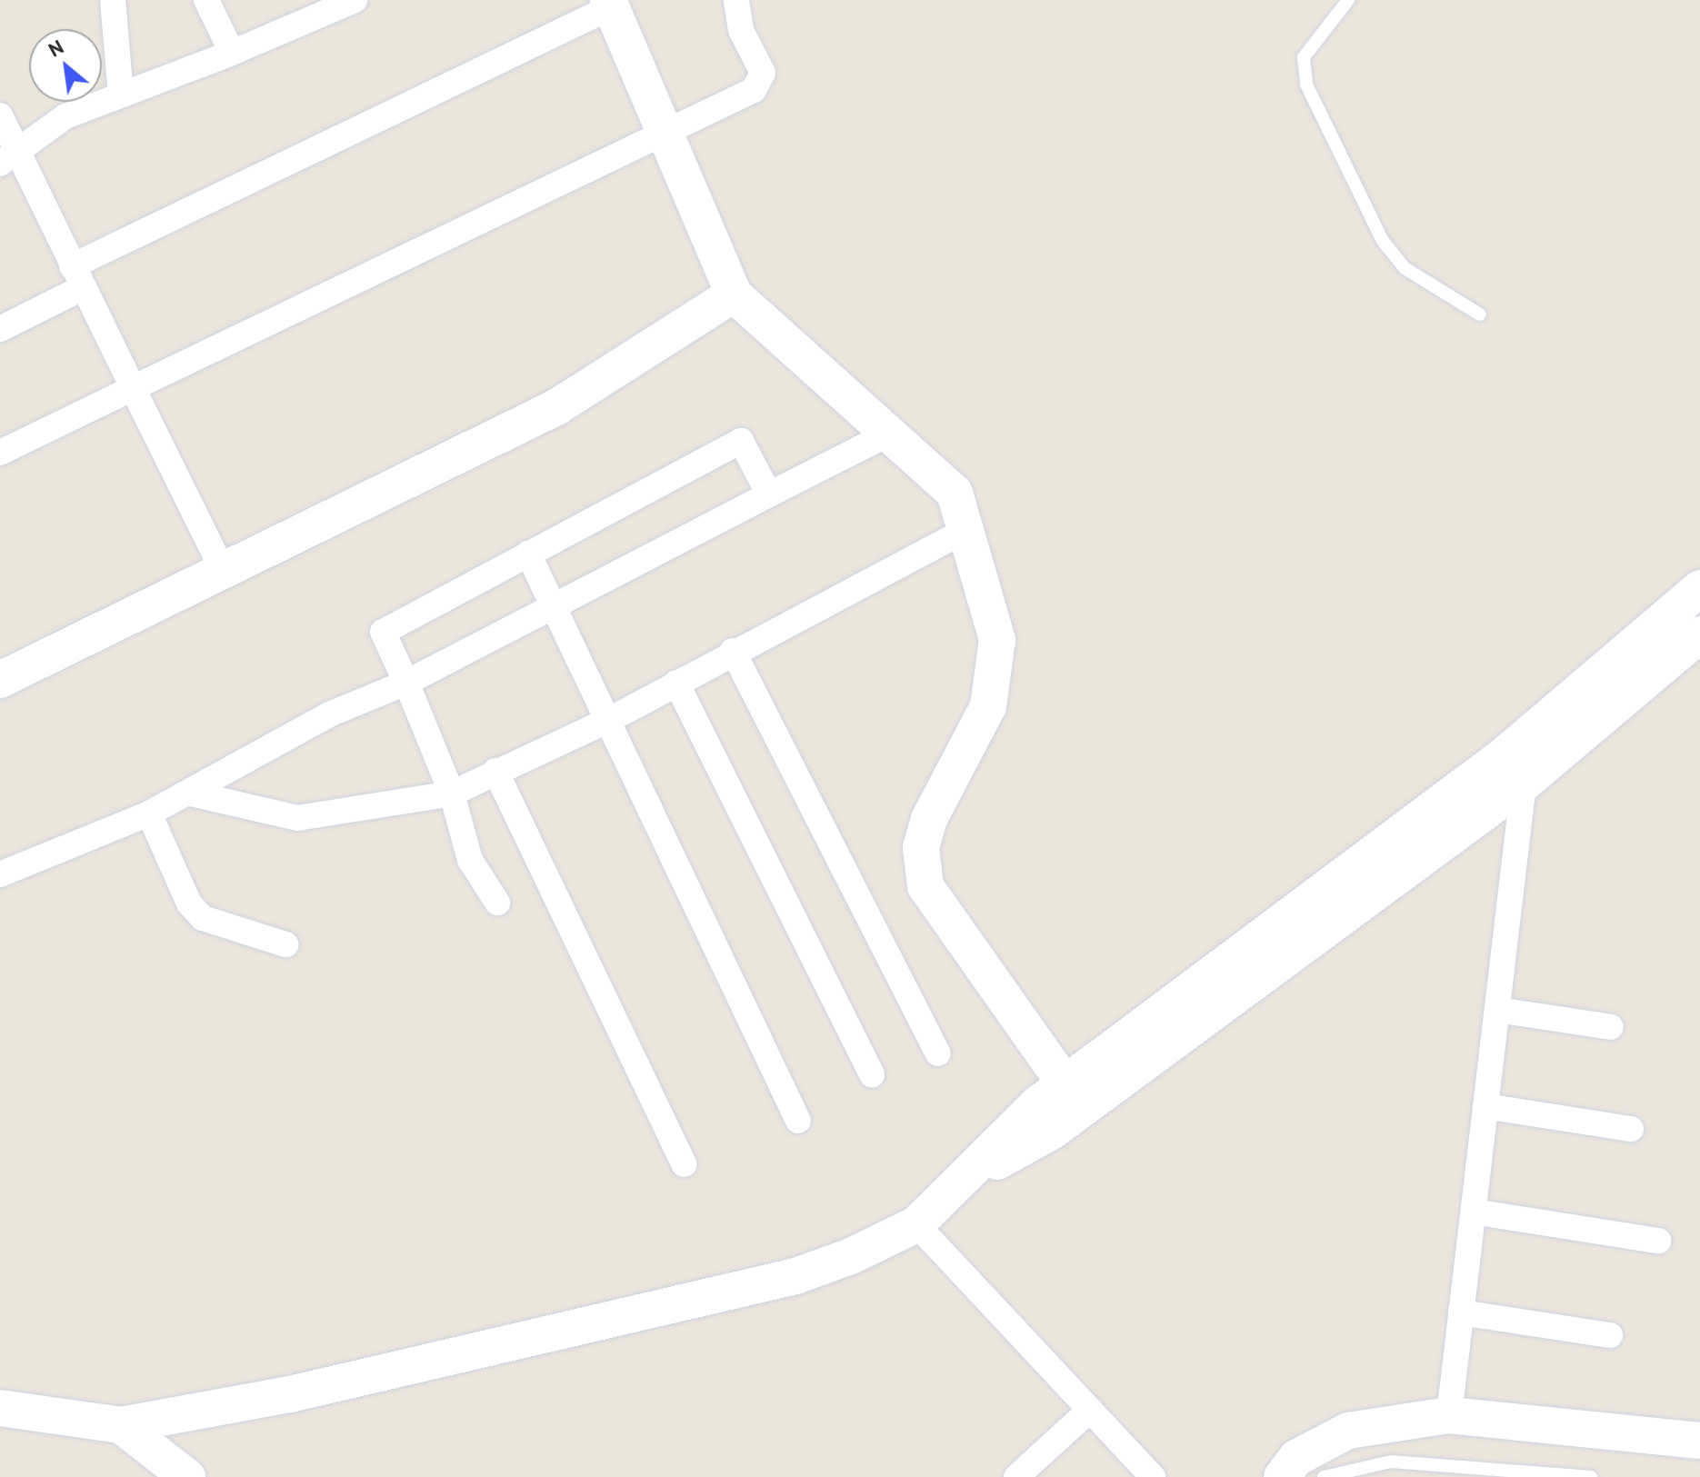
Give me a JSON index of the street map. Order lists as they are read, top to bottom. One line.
{"north":"top left"}
